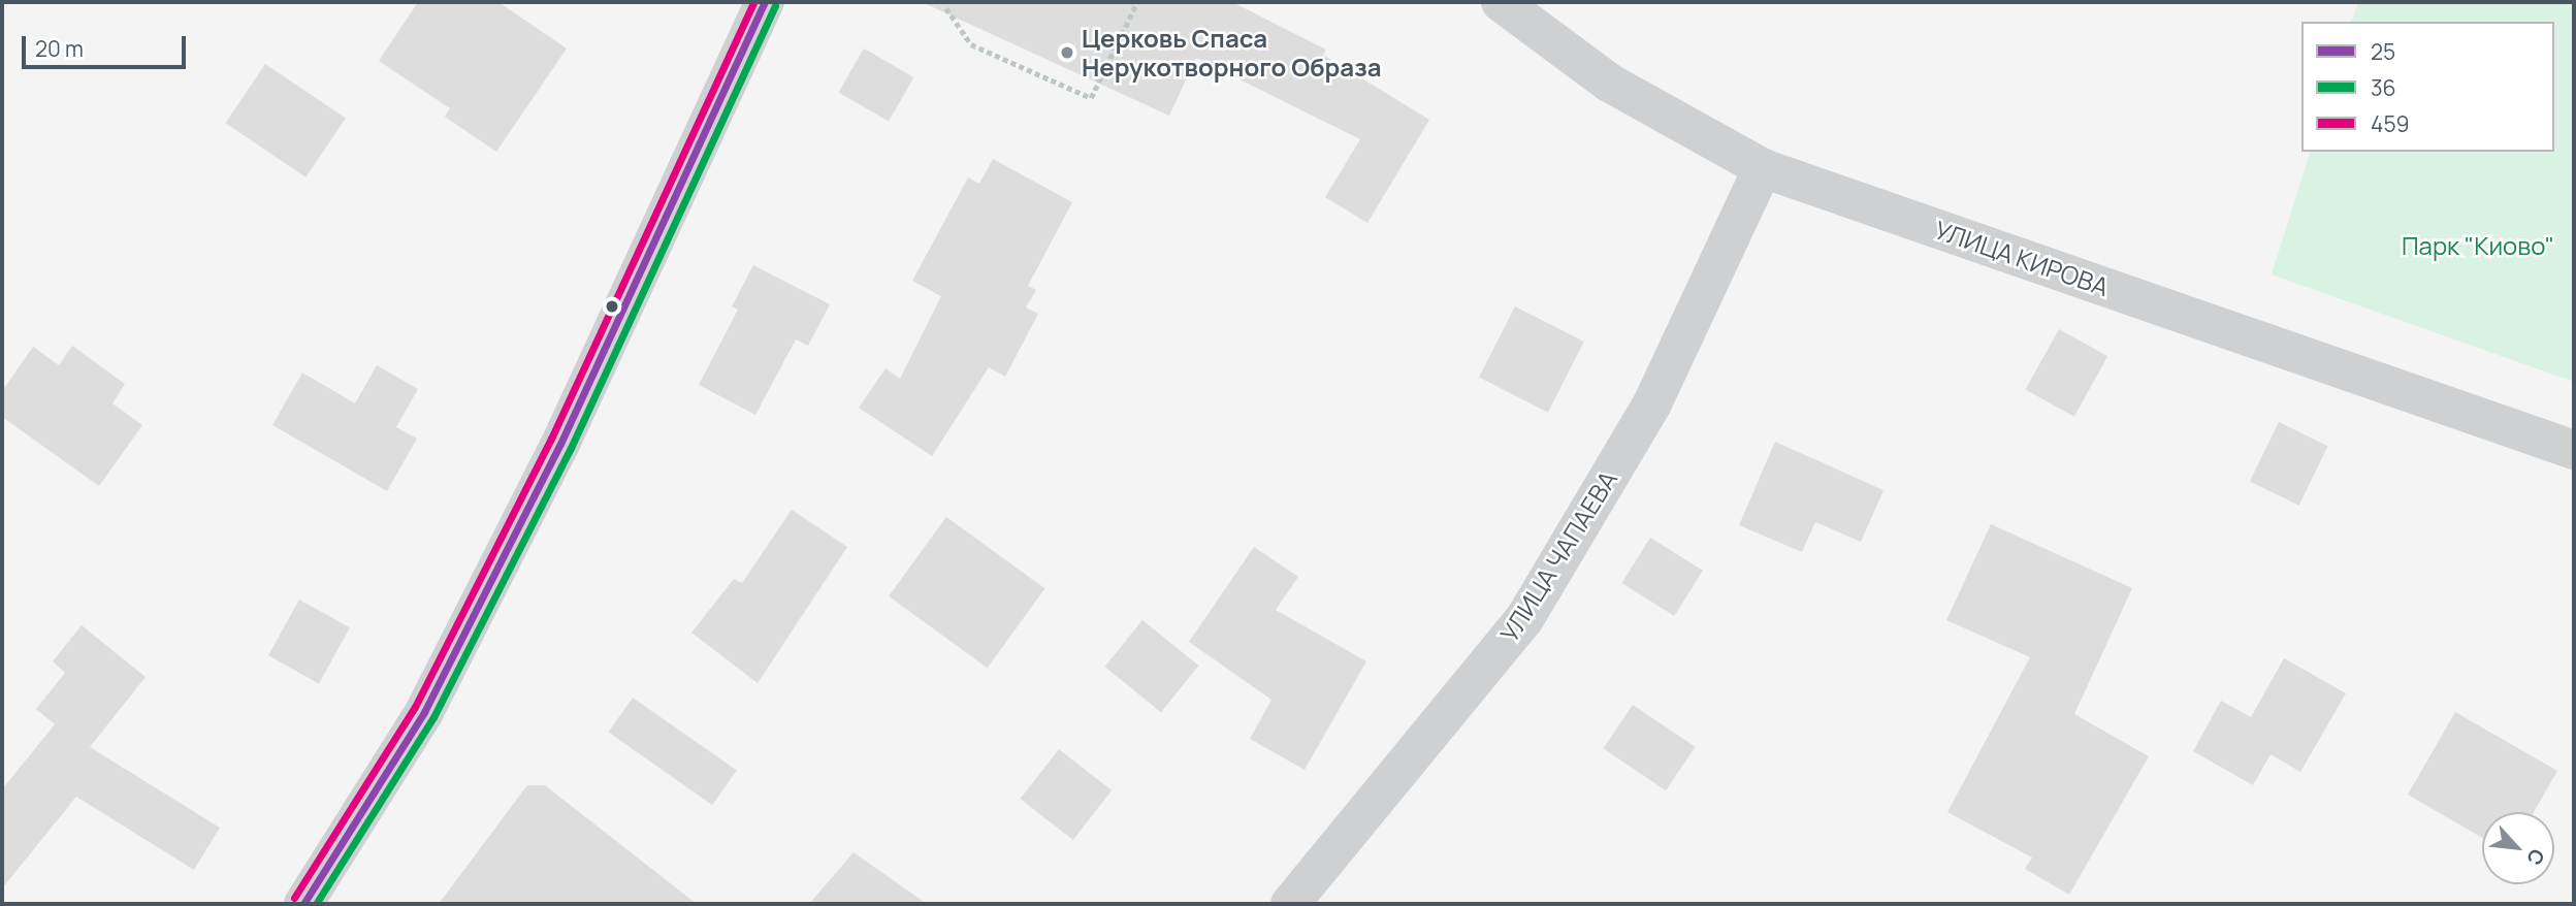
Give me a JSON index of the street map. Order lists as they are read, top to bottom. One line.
{"streets":{"street":["УЛИЦА КИРОВА","УЛИЦА ЧАПАЕВА"]},"crossings":[["УЛИЦА КИРОВА","УЛИЦА ЧАПАЕВА"]],"parks":["Парк \"Киово\""],"places":["Церковь Спаса Нерукотворного Образа"],"lines":["transit line 25","transit line 459","transit line 36"],"legend":["25","36","459"],"scale_bar":"20 m","north":"bottom right"}
